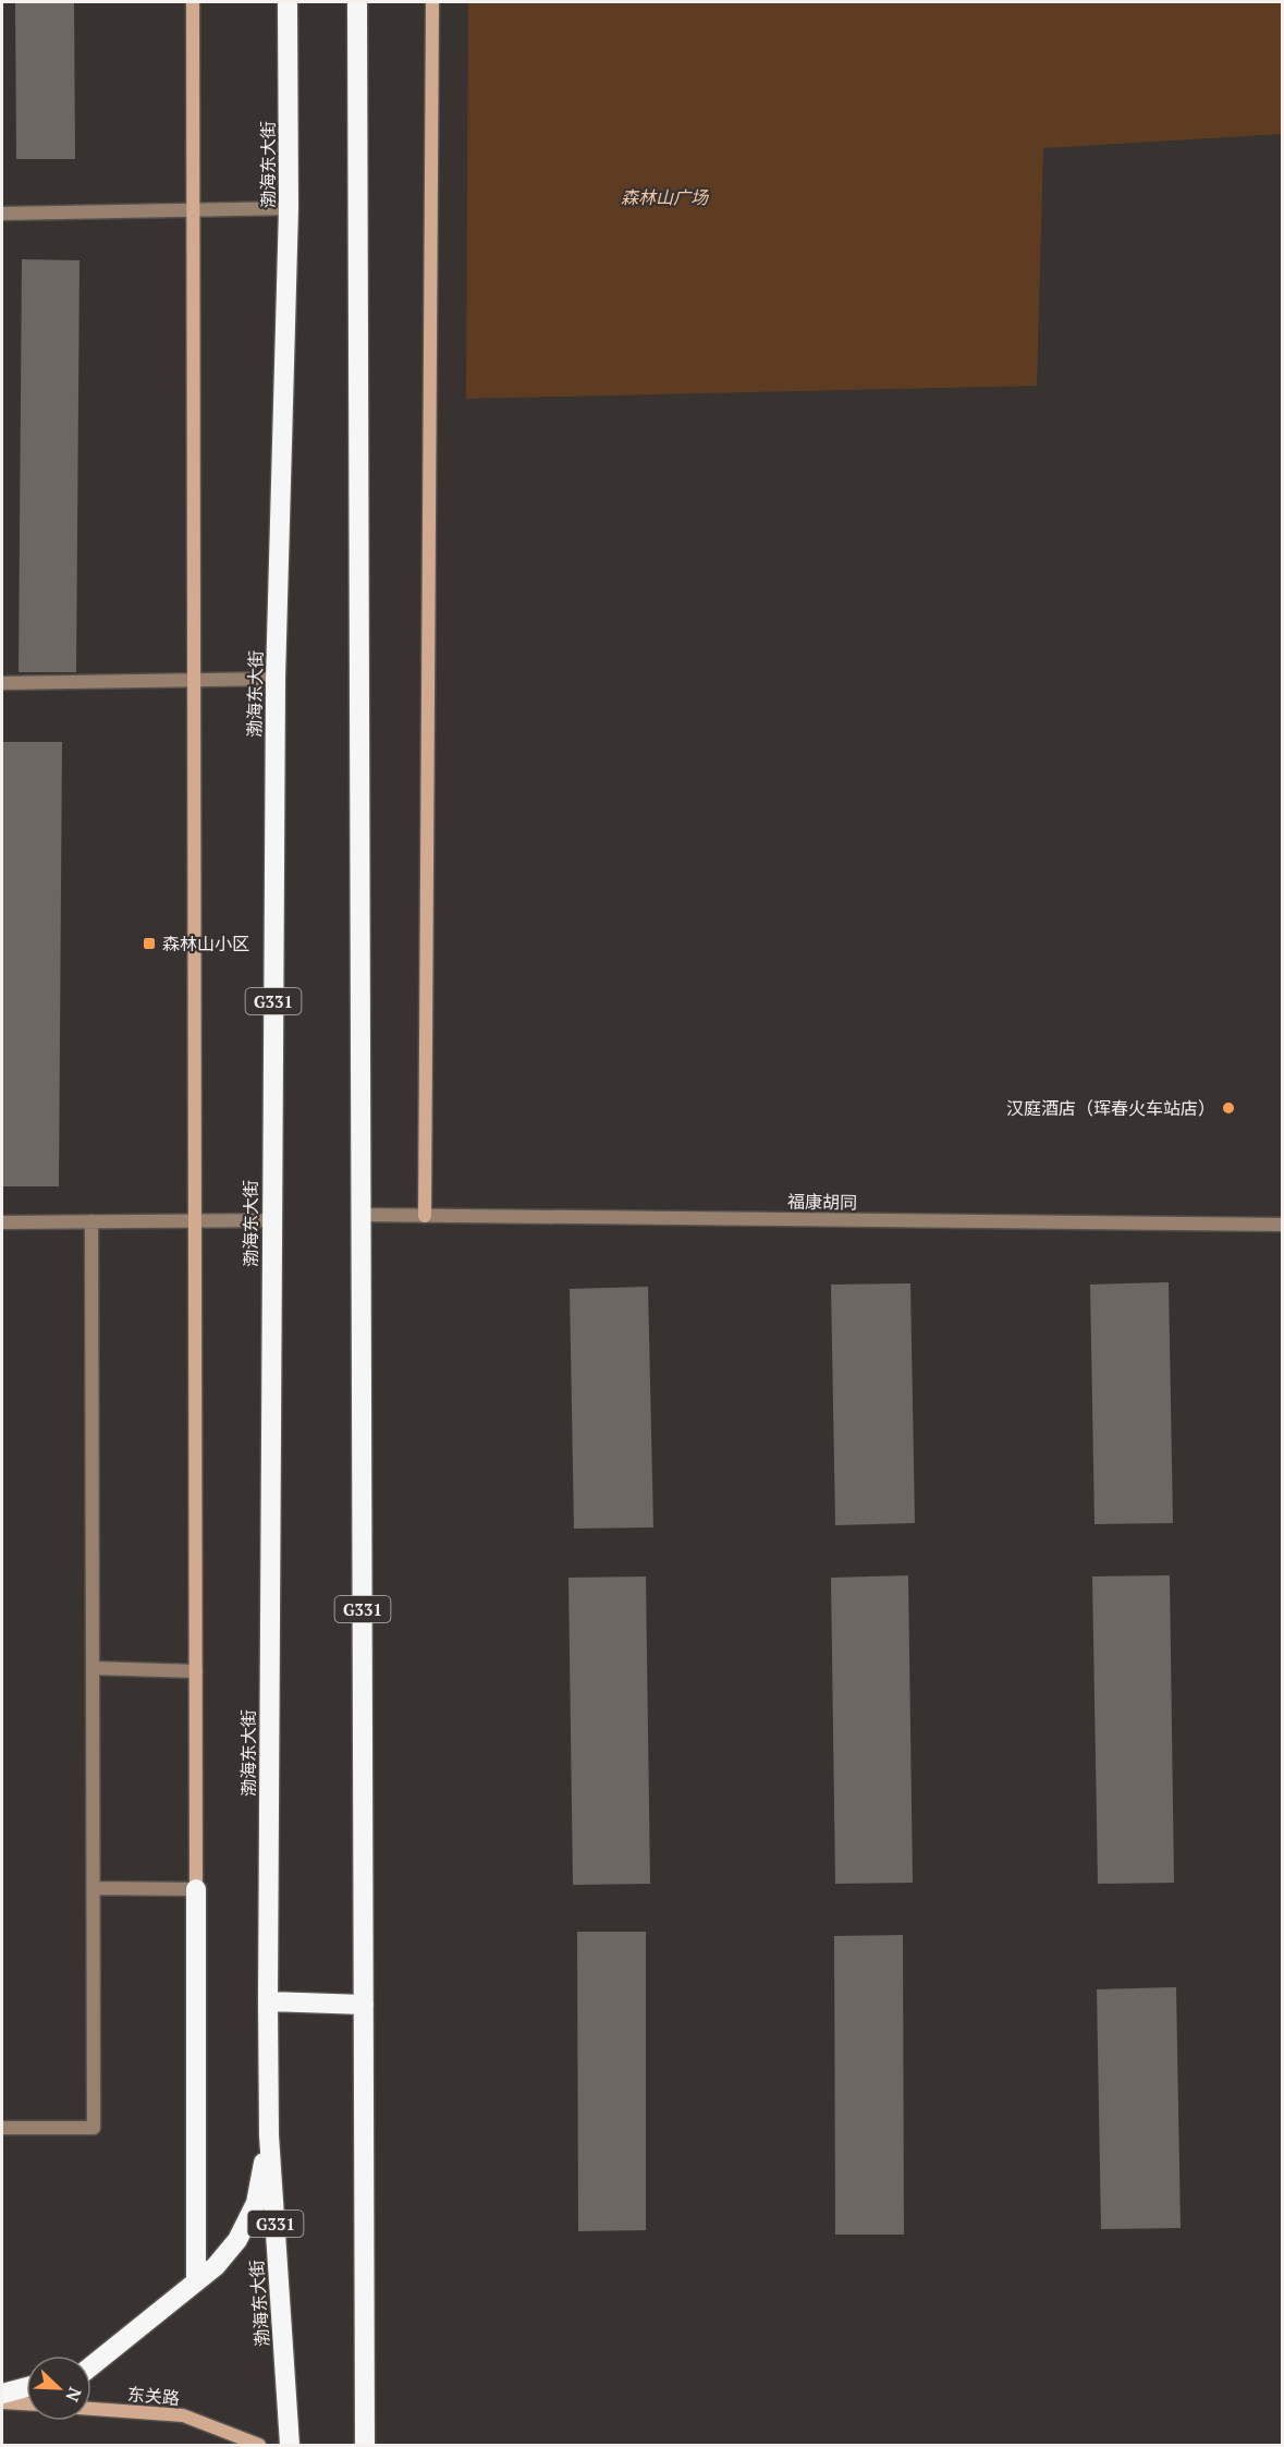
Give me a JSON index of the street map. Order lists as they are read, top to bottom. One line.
{"streets":{"highway":["渤海东大街","G331"],"street":["福康胡同","东关路"]},"crossings":[["G331","福康胡同"]],"parks":["森林山广场"],"places":{"transit":["森林山小区"],"other":["汉庭酒店（珲春火车站店）"]},"north":"bottom right"}
